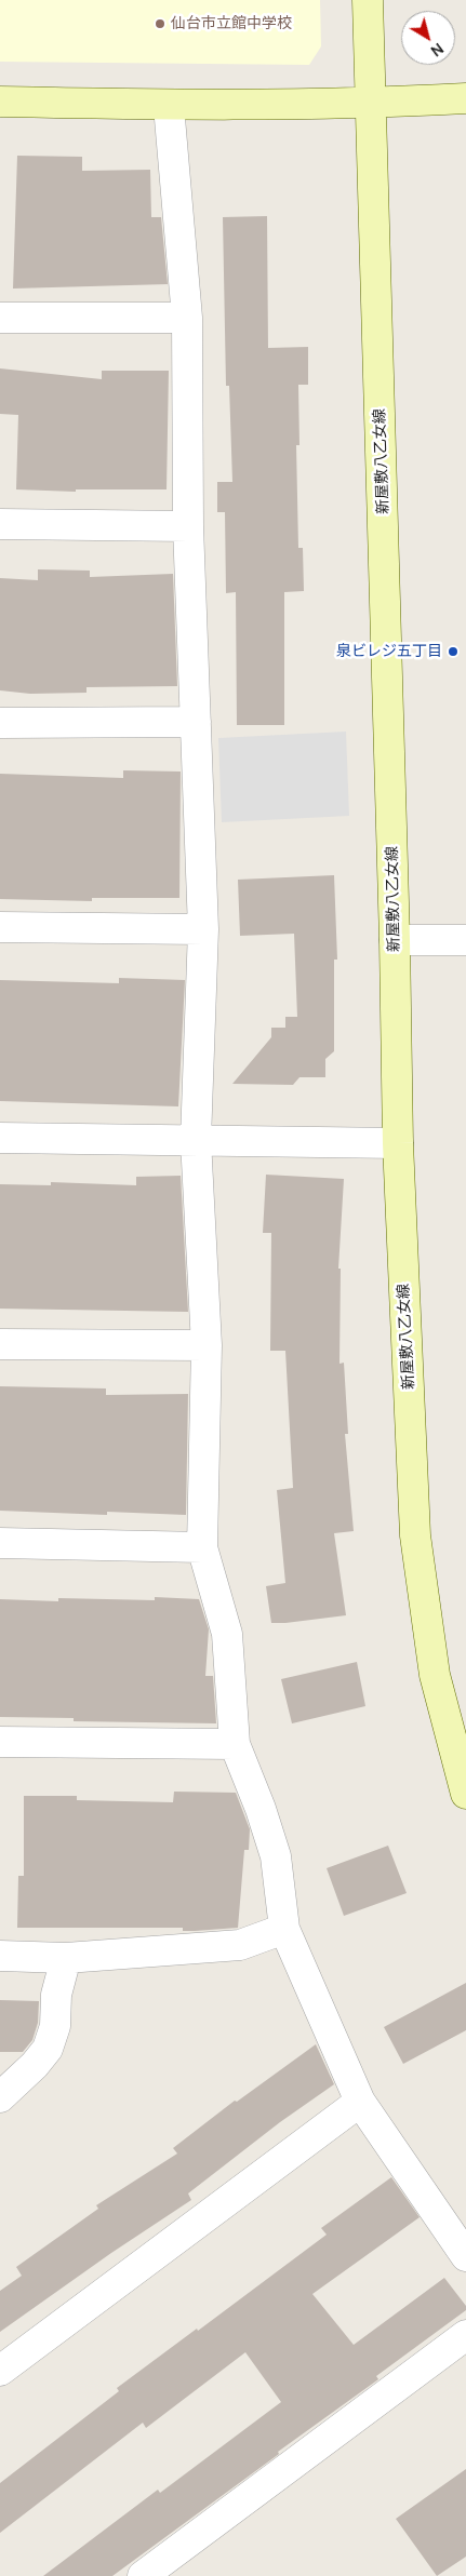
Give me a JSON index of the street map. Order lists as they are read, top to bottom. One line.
{"streets":{"street":["新屋敷八乙女線"]},"places":["仙台市立館中学校","泉ビレジ五丁目"],"north":"bottom right"}
